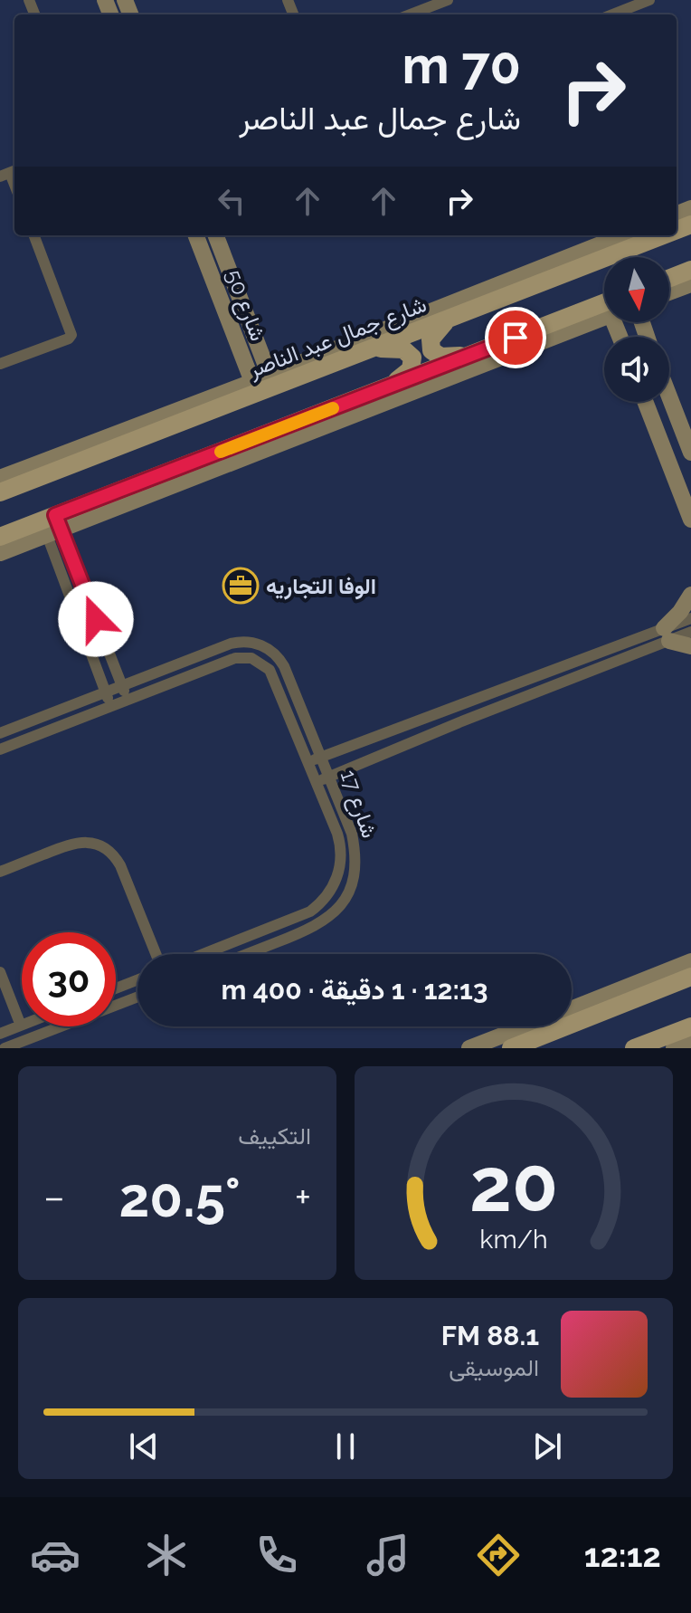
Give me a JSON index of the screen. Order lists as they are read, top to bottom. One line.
{"streets":{"main road":["شارع 50","شارع جمال عبد الناصر"],"street":["شارع 17"]},"crossings":[["شارع 50","شارع جمال عبد الناصر"]],"places":{"office":["الوفا التجاريه"]},"north":"bottom","page":{"turn":["70 m","شارع جمال عبد الناصر"],"limit":"30","trip":"12:13 · 1 دقيقة · 400 m","tile":"التكييف","heat":["−","20.5°","+"],"song":["88.1 FM","الموسيقى"],"tabs":"12:12","gauge":["20","km/h"]}}
